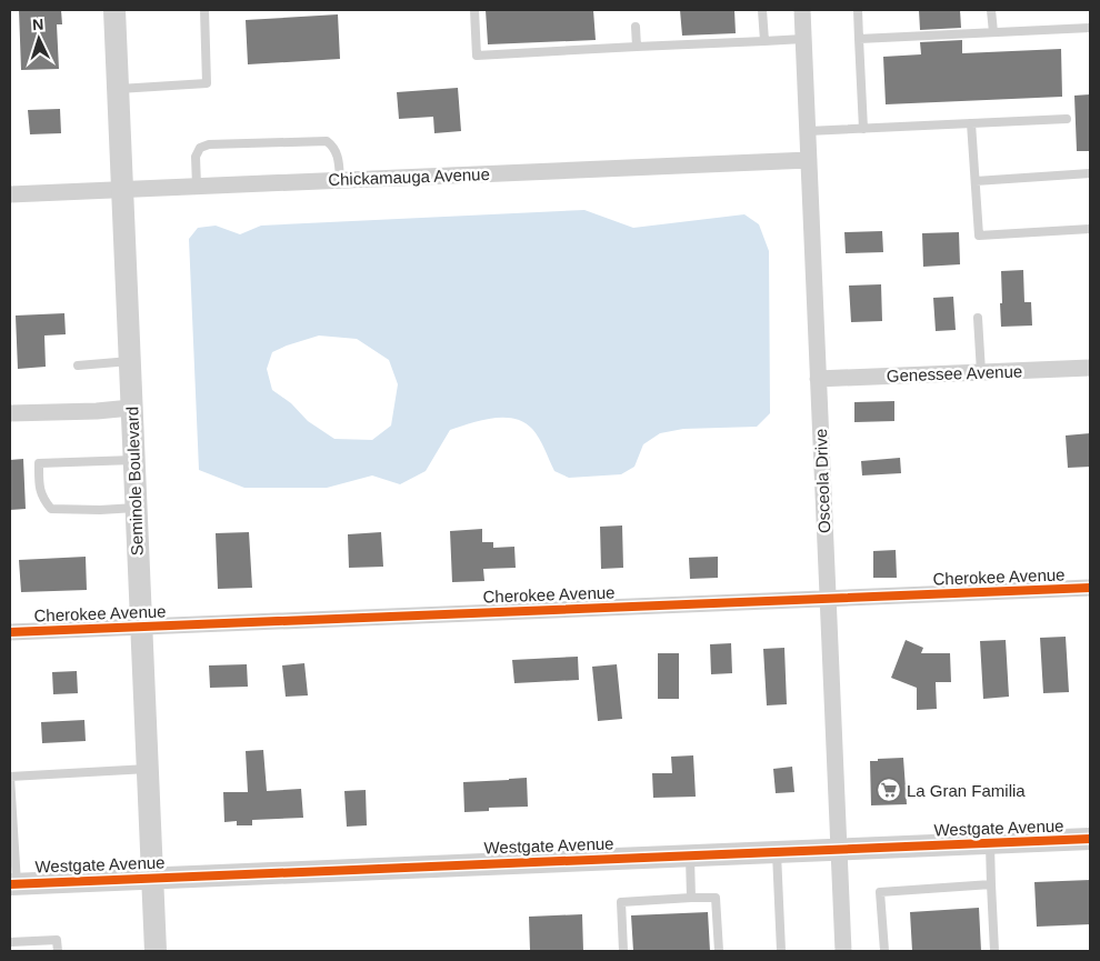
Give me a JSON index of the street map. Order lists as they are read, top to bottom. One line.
{"streets":{"street":["Chickamauga Avenue","Genessee Avenue","Seminole Boulevard","Osceola Drive","Cherokee Avenue","Westgate Avenue"]},"crossings":[["Chickamauga Avenue","Seminole Boulevard"],["Chickamauga Avenue","Osceola Drive"],["Genessee Avenue","Osceola Drive"],["Seminole Boulevard","Cherokee Avenue"],["Seminole Boulevard","Westgate Avenue"],["Osceola Drive","Cherokee Avenue"],["Osceola Drive","Westgate Avenue"]],"places":{"supermarket":["La Gran Familia"]},"north":"top"}
